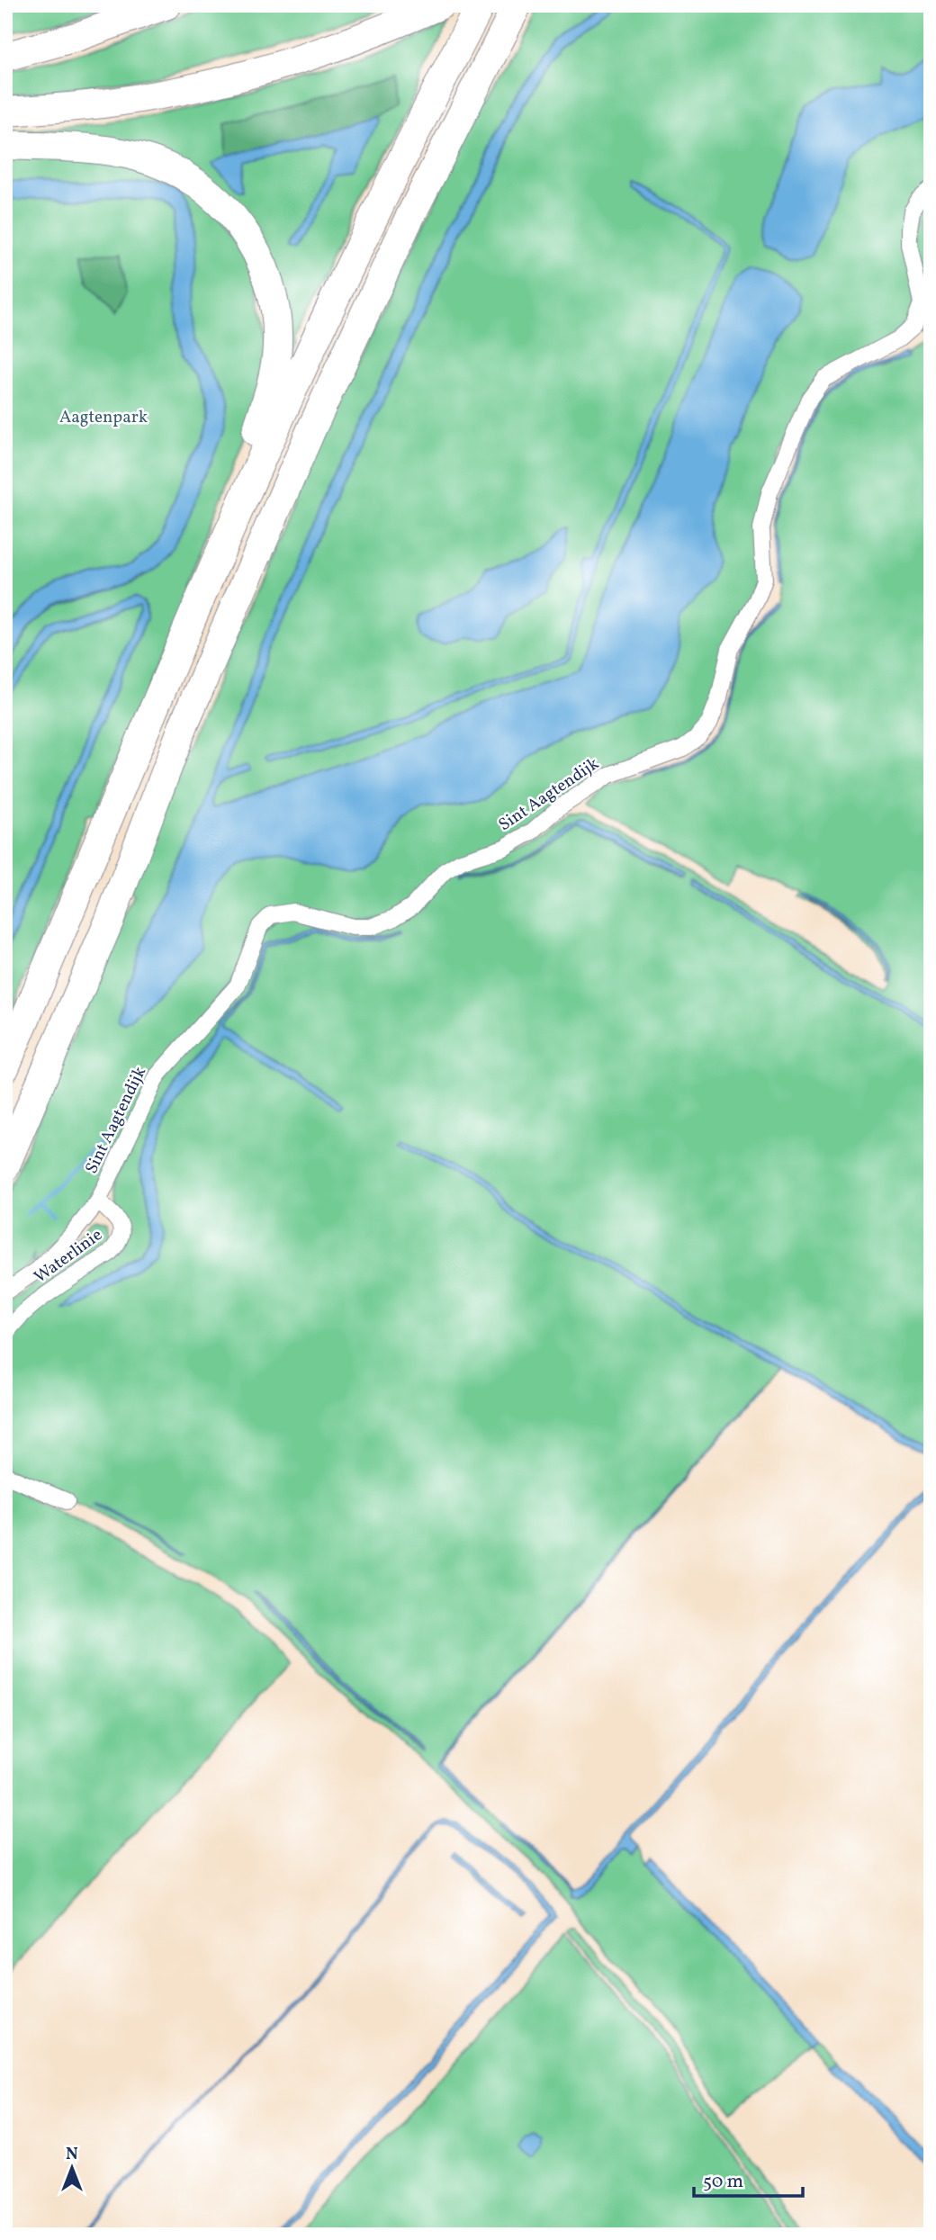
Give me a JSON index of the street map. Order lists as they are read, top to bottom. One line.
{"streets":{"street":["Sint Aagtendijk","Waterlinie"]},"crossings":[["Sint Aagtendijk","Waterlinie"]],"parks":["Aagtenpark"],"scale_bar":"50 m","north":"top"}
